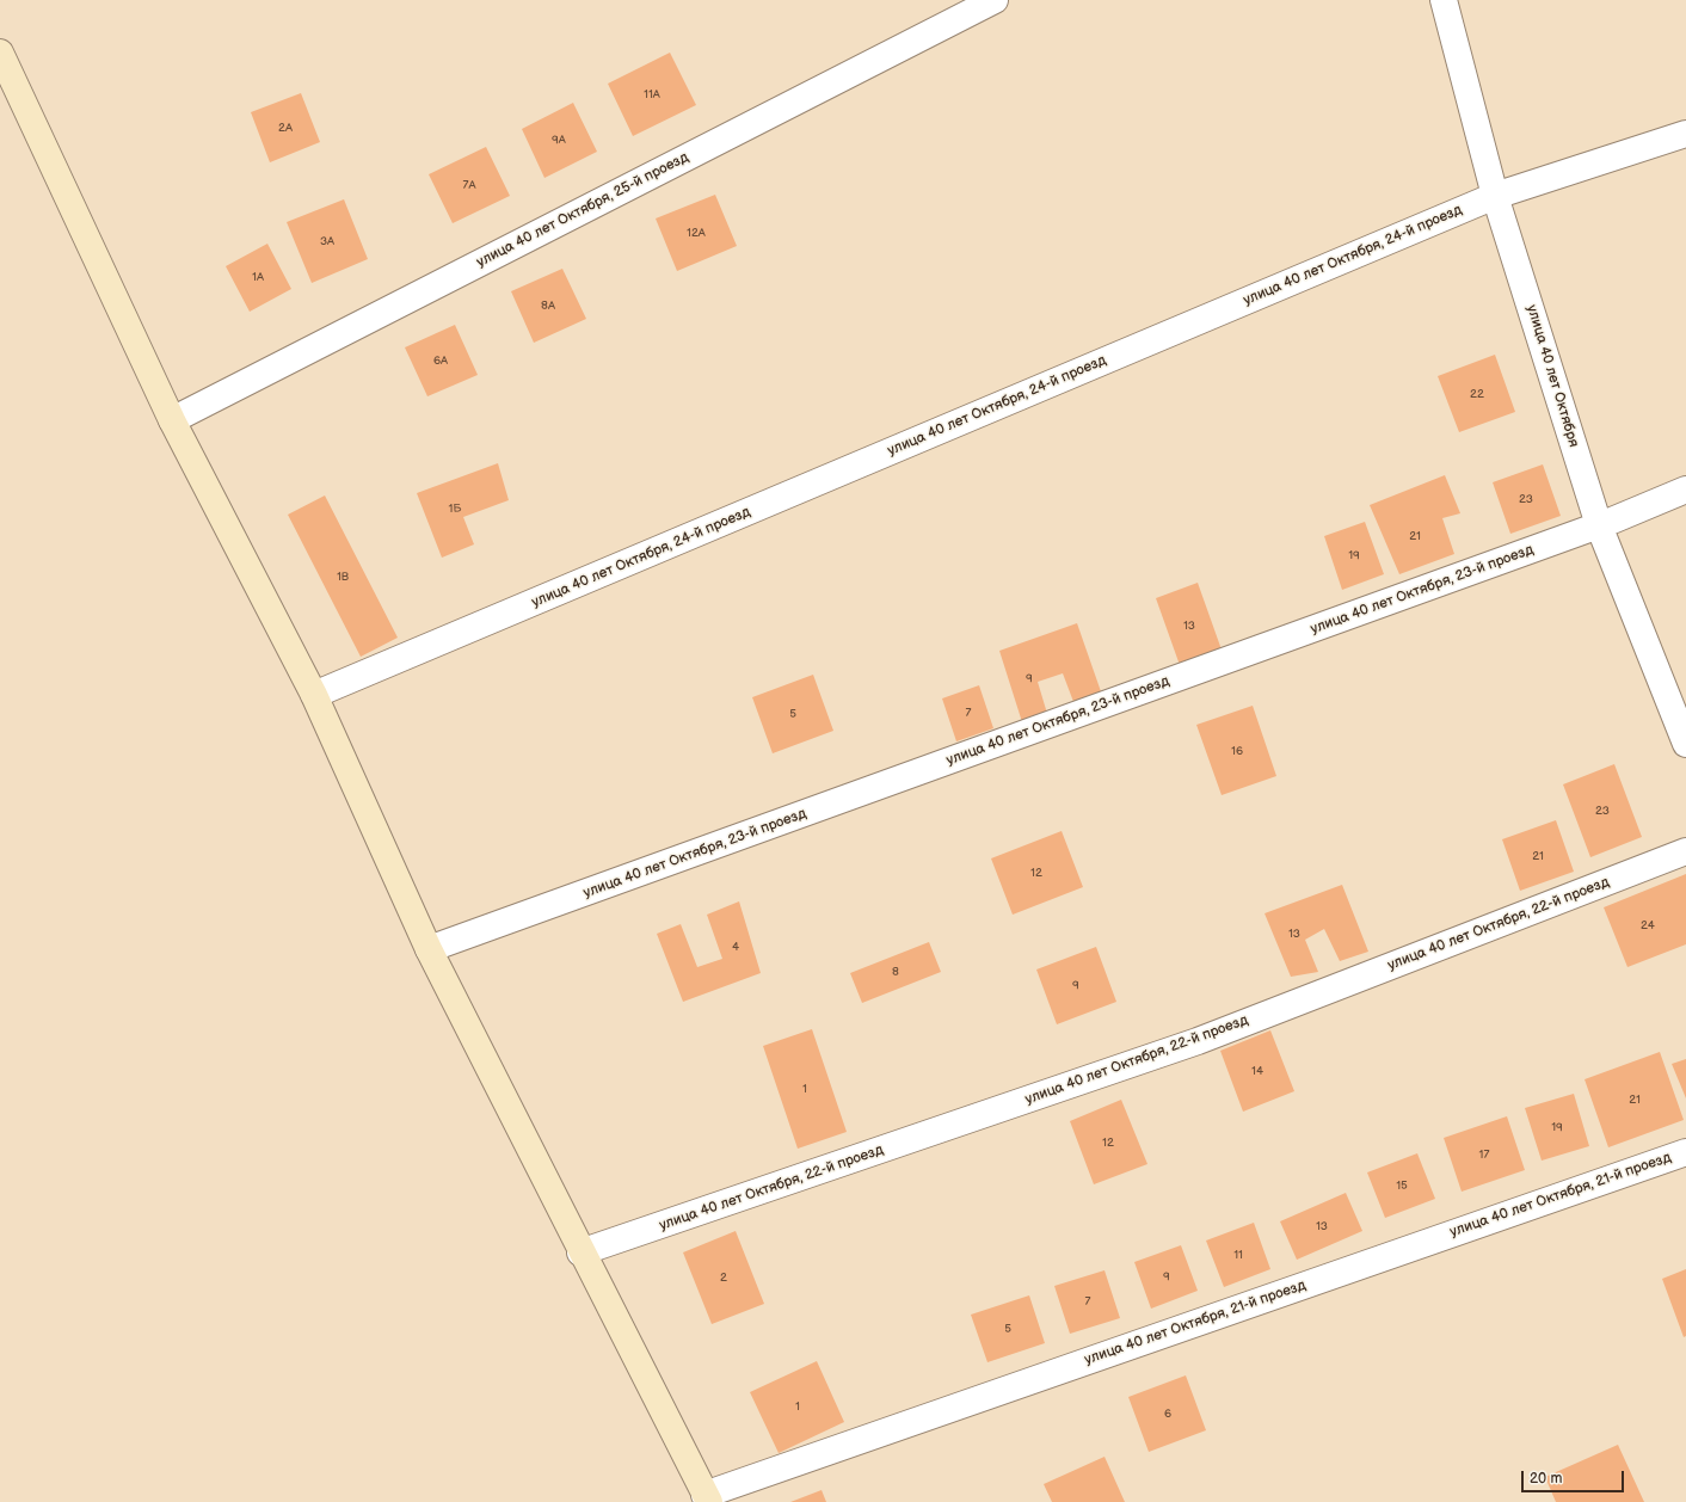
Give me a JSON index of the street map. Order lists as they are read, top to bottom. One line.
{"streets":{"street":["улица 40 лет Октября, 25-й проезд","улица 40 лет Октября, 24-й проезд","улица 40 лет Октября","улица 40 лет Октября, 23-й проезд","улица 40 лет Октября, 22-й проезд","улица 40 лет Октября, 21-й проезд"]},"crossings":[["улица 40 лет Октября, 24-й проезд","улица 40 лет Октября"],["улица 40 лет Октября","улица 40 лет Октября, 23-й проезд"]],"house_numbers":["11А","2А","9А","7А","12А","3А","1А","8А","6А","22","23","1Б","21","19","1В","13","9","7","5","16","23","21","12","24","13","4","8","9","14","1","21","19","12","17","15","13","11","9","2","7","5","1","6"],"scale_bar":"20 m"}
